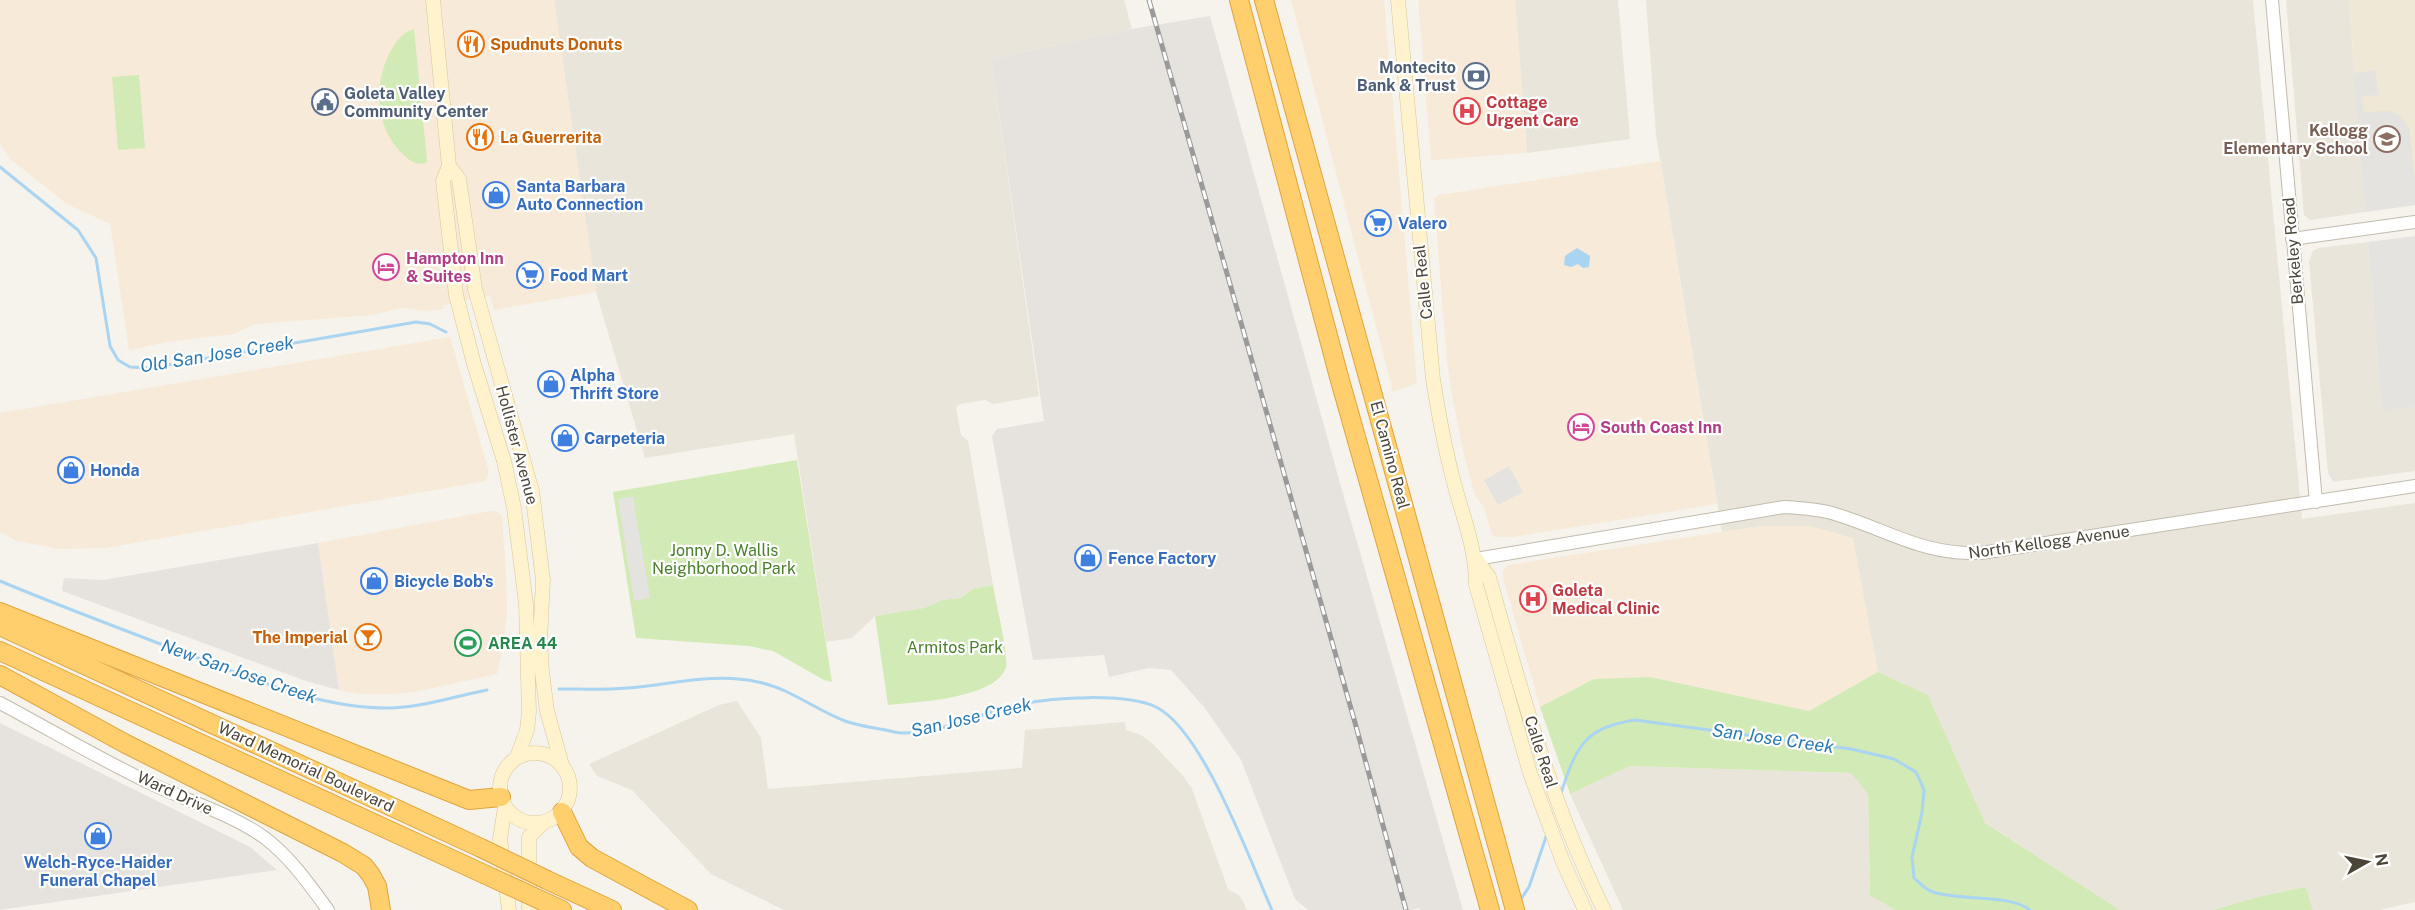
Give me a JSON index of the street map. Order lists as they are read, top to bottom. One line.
{"streets":{"highway":["El Camino Real","Ward Memorial Boulevard"],"main road":["Calle Real","Hollister Avenue"],"street":["Berkeley Road","North Kellogg Avenue","Ward Drive"]},"crossings":[["Berkeley Road","North Kellogg Avenue"],["Calle Real","North Kellogg Avenue"]],"water":["Old San Jose Creek","New San Jose Creek","San Jose Creek"],"parks":["Jonny D. Wallis Neighborhood Park","Armitos Park"],"places":{"restaurant":["Spudnuts Donuts","La Guerrerita"],"bank":["Montecito Bank & Trust"],"public building":["Goleta Valley Community Center"],"hospital":["Cottage Urgent Care","Goleta Medical Clinic"],"school or university":["Kellogg Elementary School"],"shop":["Santa Barbara Auto Connection","Alpha Thrift Store","Carpeteria","Honda","Fence Factory","Bicycle Bob's","Welch-Ryce-Haider Funeral Chapel"],"supermarket":["Valero","Food Mart"],"hotel":["Hampton Inn & Suites","South Coast Inn"],"bar":["The Imperial"],"sports":["AREA 44"]},"north":"right"}
